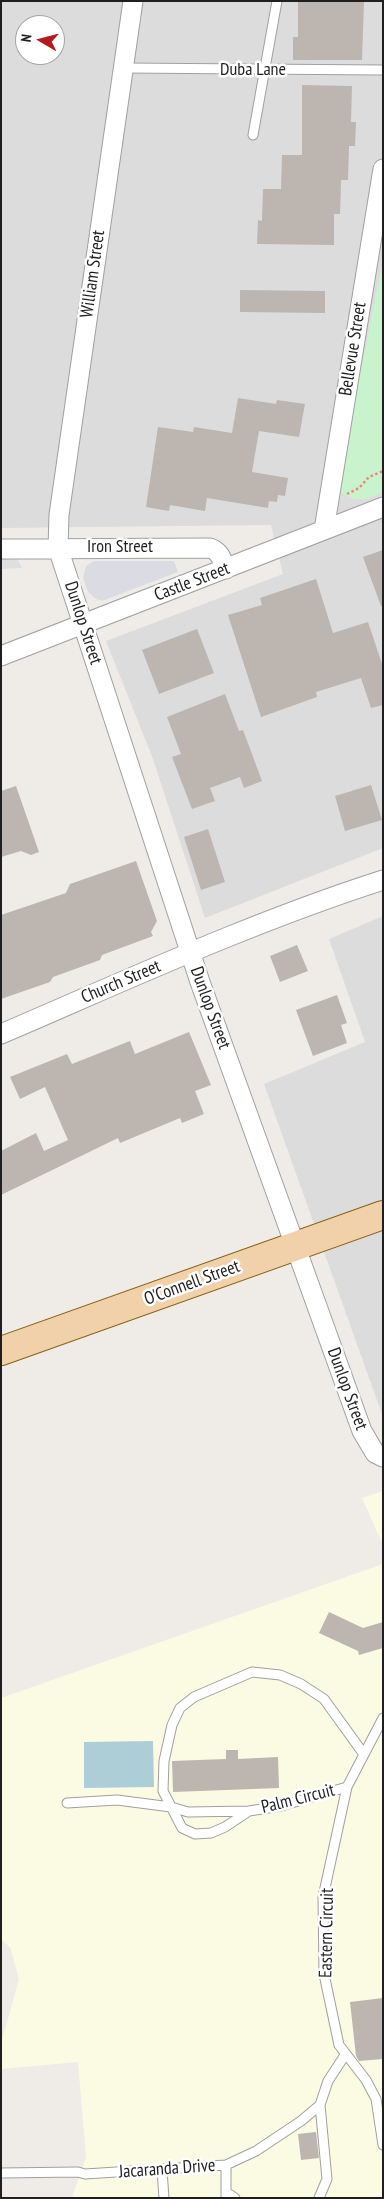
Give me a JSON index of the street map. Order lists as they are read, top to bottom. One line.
{"streets":{"main road":["O'Connell Street"],"street":["William Street","Bellevue Street","Iron Street","Castle Street","Dunlop Street","Church Street"],"lane":["Duba Lane","Palm Circuit","Eastern Circuit","Jacaranda Drive"]},"crossings":[["Duba Lane","William Street"],["William Street","Iron Street"],["William Street","Dunlop Street"],["Bellevue Street","Castle Street"],["Iron Street","Castle Street"],["Iron Street","Dunlop Street"],["Castle Street","Dunlop Street"],["Dunlop Street","Church Street"],["Dunlop Street","O'Connell Street"],["Palm Circuit","Eastern Circuit"],["Eastern Circuit","Jacaranda Drive"]],"north":"left"}
